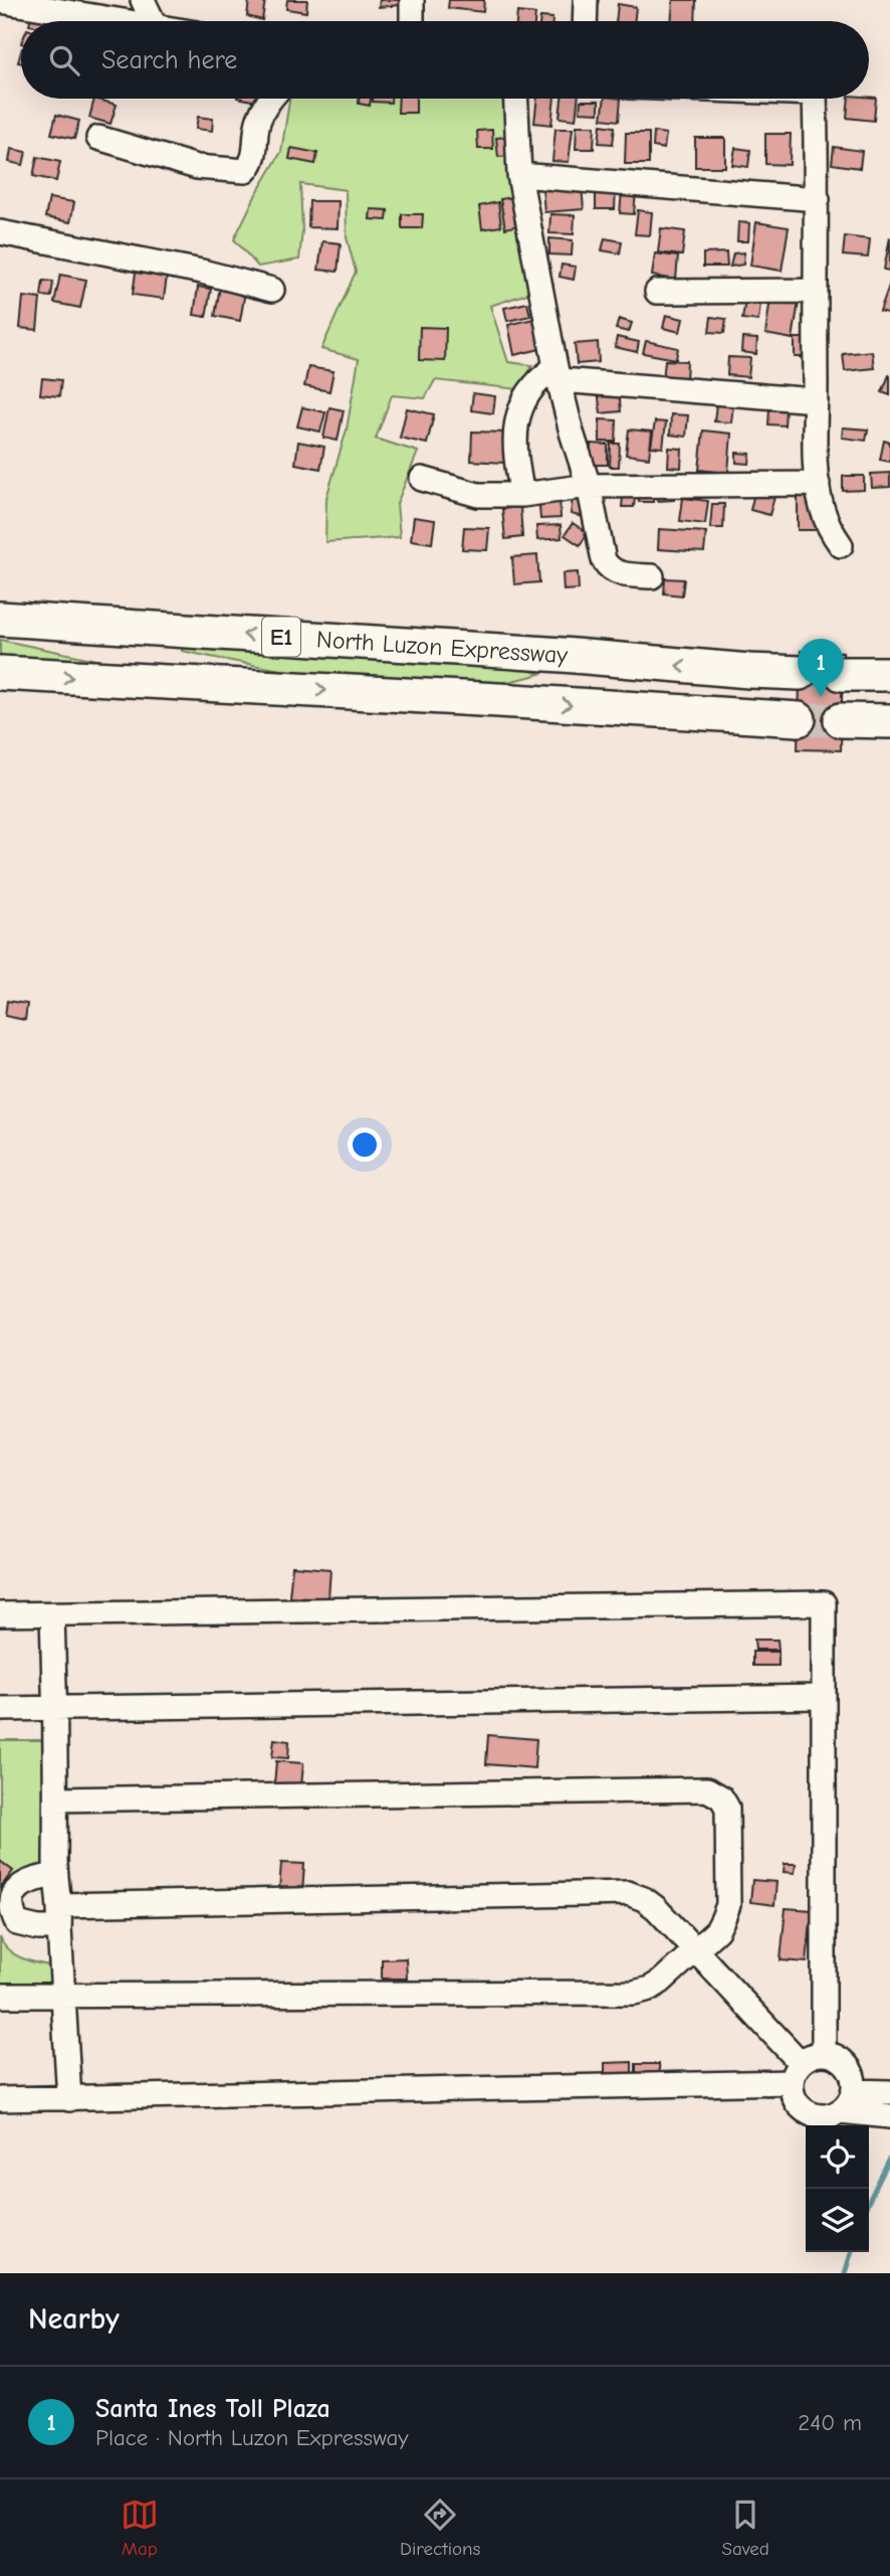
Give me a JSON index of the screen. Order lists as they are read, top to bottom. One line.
{"streets":{"highway":["E1","North Luzon Expressway"]},"page":{"search":"Search here","pins":"1","heading":"Nearby","list":[{"mark":"1","name":"Santa Ines Toll Plaza","note":"Place · North Luzon Expressway","value":"240 m"}],"nav":["Map","Directions","Saved"]}}
